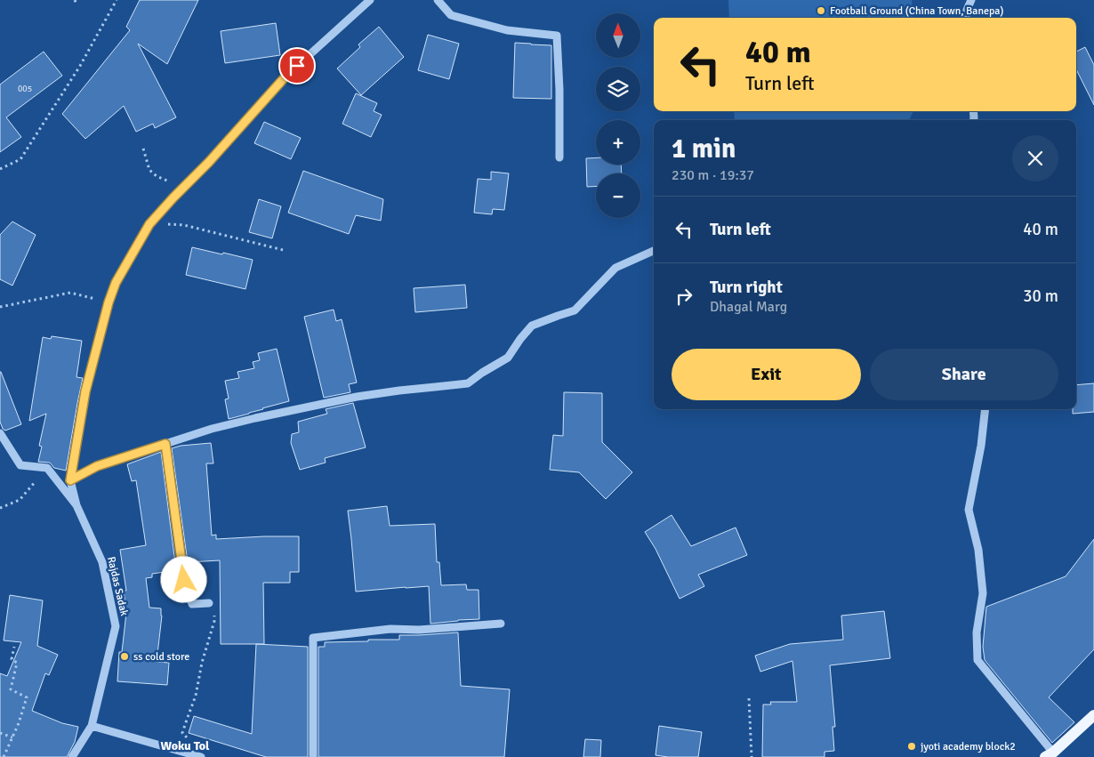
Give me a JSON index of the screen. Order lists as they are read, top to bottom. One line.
{"streets":{"street":["Rajdas Sadak"]},"districts":["Woku Tol"],"places":["Football Ground (China Town, Banepa)","ss cold store","jyoti academy block2"],"house_numbers":["005"],"north":"top","page":{"map_buttons":["+","−"],"turn":["40 m","Turn left"],"heading":["1 min","230 m · 19:37"],"list":[{"name":"Turn left","value":"40 m"},{"name":"Turn right","note":"Dhagal Marg","value":"30 m"}],"buttons":["Exit","Share"]}}
